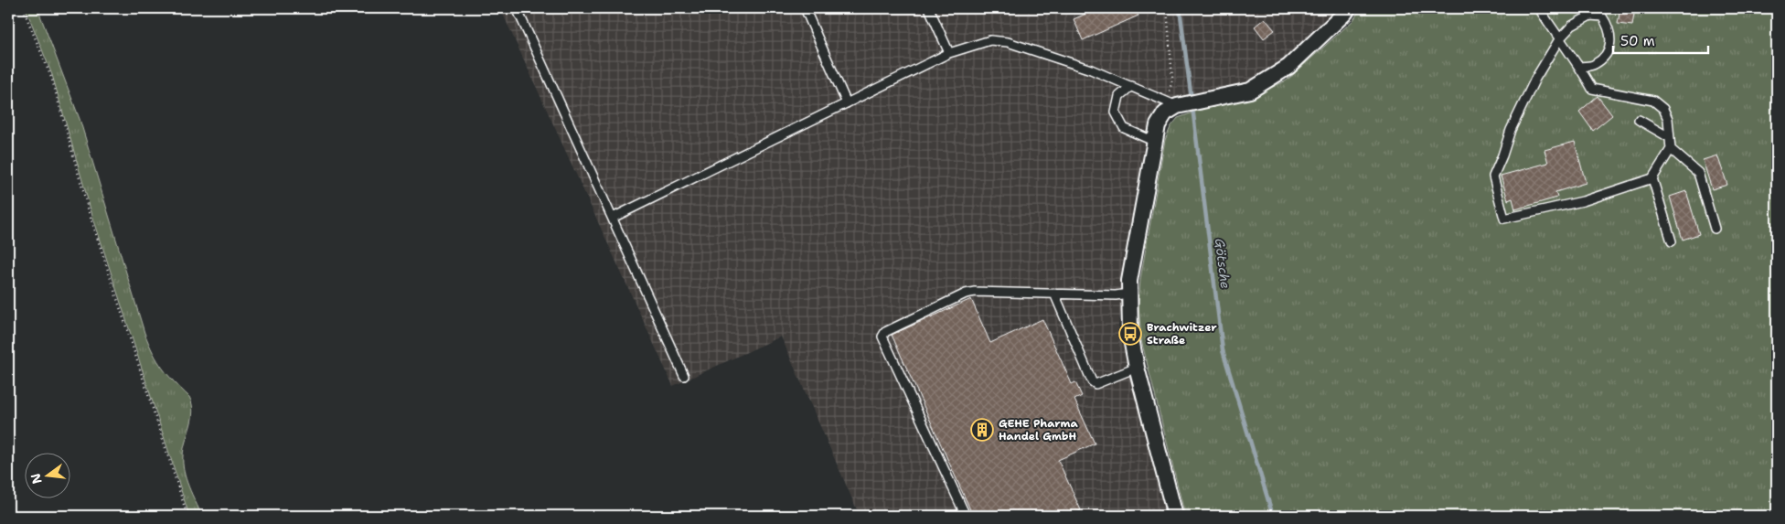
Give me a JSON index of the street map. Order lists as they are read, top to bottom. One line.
{"water":["Götsche"],"places":{"bus stop":["Brachwitzer Straße"],"building":["GEHE Pharma Handel GmbH"]},"scale_bar":"50 m","north":"left"}
